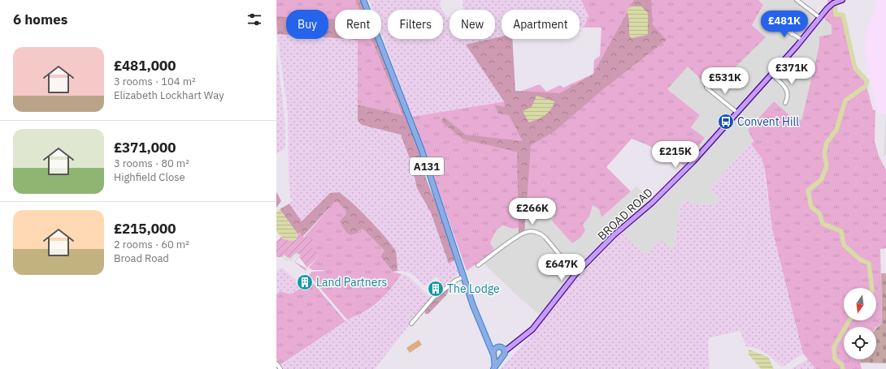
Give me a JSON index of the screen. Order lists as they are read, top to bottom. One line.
{"streets":{"highway":["A131","BROAD ROAD"]},"crossings":[["A131","BROAD ROAD"]],"places":{"bus stop":["Convent Hill"],"building":["Land Partners","The Lodge"]},"north":"bottom","page":{"heading":"6 homes","chip":["Buy","Rent","Filters","New","Apartment"],"price":["£481K","£371K","£531K","£215K","£266K","£647K"],"list":[{"name":"£481,000","note":"3 rooms · 104 m² · Elizabeth Lockhart Way"},{"name":"£371,000","note":"3 rooms · 80 m² · Highfield Close"},{"name":"£215,000","note":"2 rooms · 60 m² · Broad Road"}]}}
